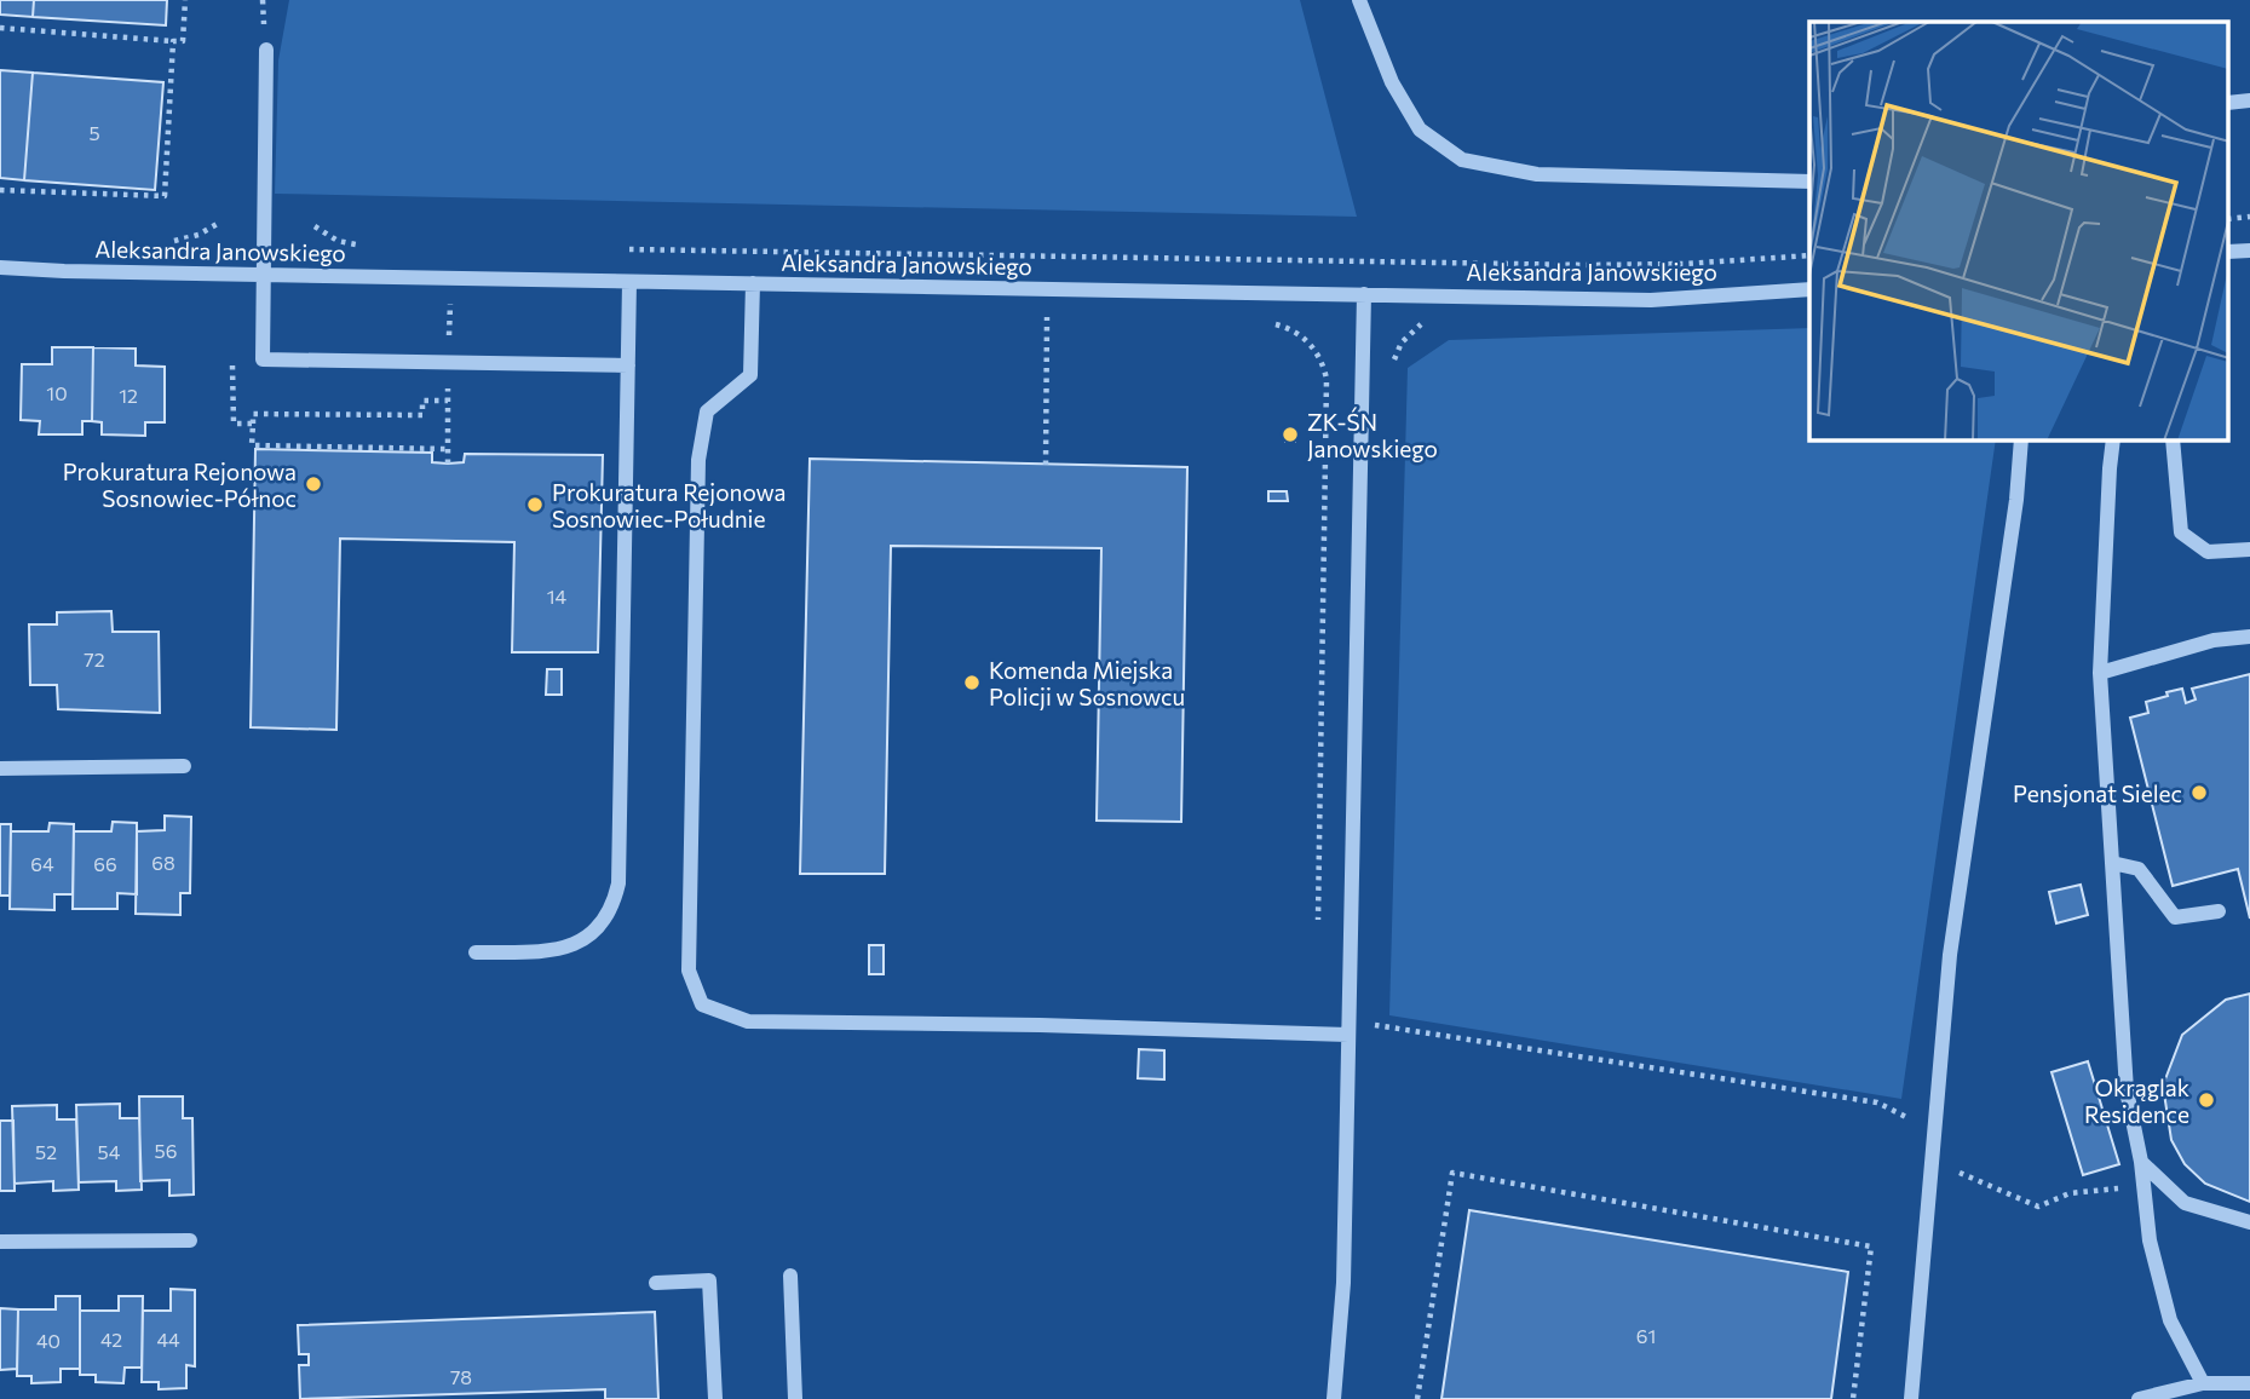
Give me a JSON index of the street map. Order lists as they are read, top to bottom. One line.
{"streets":{"street":["Aleksandra Janowskiego"]},"places":["ZK-ŚN Janowskiego","Prokuratura Rejonowa Sosnowiec-Północ","Prokuratura Rejonowa Sosnowiec-Południe","Komenda Miejska Policji w Sosnowcu","Pensjonat Sielec","Okrąglak Residence"],"house_numbers":["5","10","12","14","72","68","64","66","56","52","54","61","42","44","40","78"]}
